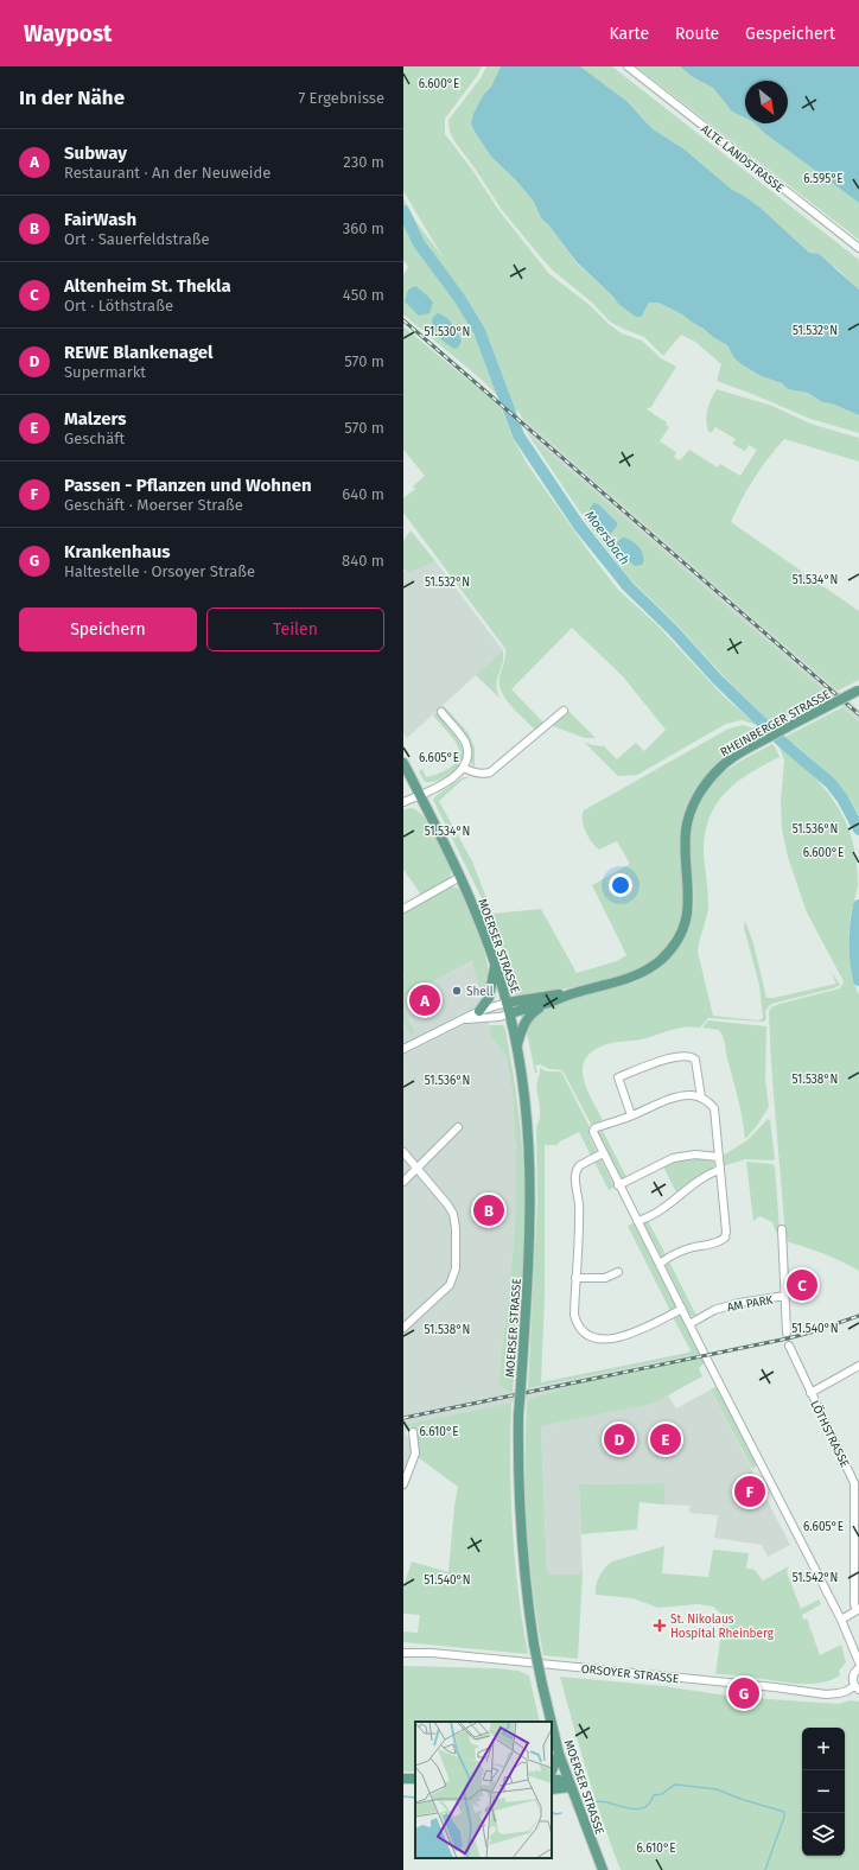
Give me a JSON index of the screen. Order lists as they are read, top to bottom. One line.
{"streets":{"main road":["RHEINBERGER STRASSE","MOERSER STRASSE"],"street":["ALTE LANDSTRASSE","AM PARK","LÖTHSTRASSE","ORSOYER STRASSE"]},"crossings":[["RHEINBERGER STRASSE","MOERSER STRASSE"]],"water":["Moersbach"],"places":{"other":["Shell"],"health":["St. Nikolaus Hospital Rheinberg"]},"north":"bottom right","page":{"header":"Waypost","nav":["Karte","Route","Gespeichert"],"heading":["In der Nähe","7 Ergebnisse"],"list":[{"mark":"A","name":"Subway","note":"Restaurant · An der Neuweide","value":"230 m"},{"mark":"B","name":"FairWash","note":"Ort · Sauerfeldstraße","value":"360 m"},{"mark":"C","name":"Altenheim St. Thekla","note":"Ort · Löthstraße","value":"450 m"},{"mark":"D","name":"REWE Blankenagel","note":"Supermarkt","value":"570 m"},{"mark":"E","name":"Malzers","note":"Geschäft","value":"570 m"},{"mark":"F","name":"Passen - Pflanzen und Wohnen","note":"Geschäft · Moerser Straße","value":"640 m"},{"mark":"G","name":"Krankenhaus","note":"Haltestelle · Orsoyer Straße","value":"840 m"}],"buttons":["Speichern","Teilen"],"pins":["A","B","C","D","E","F","G"],"map_buttons":["+","−"]},"coordinates":["6.600°E","6.595°E","51.532°N","51.530°N","51.534°N","6.605°E","51.536°N","51.538°N","51.540°N","6.610°E","51.542°N"]}
